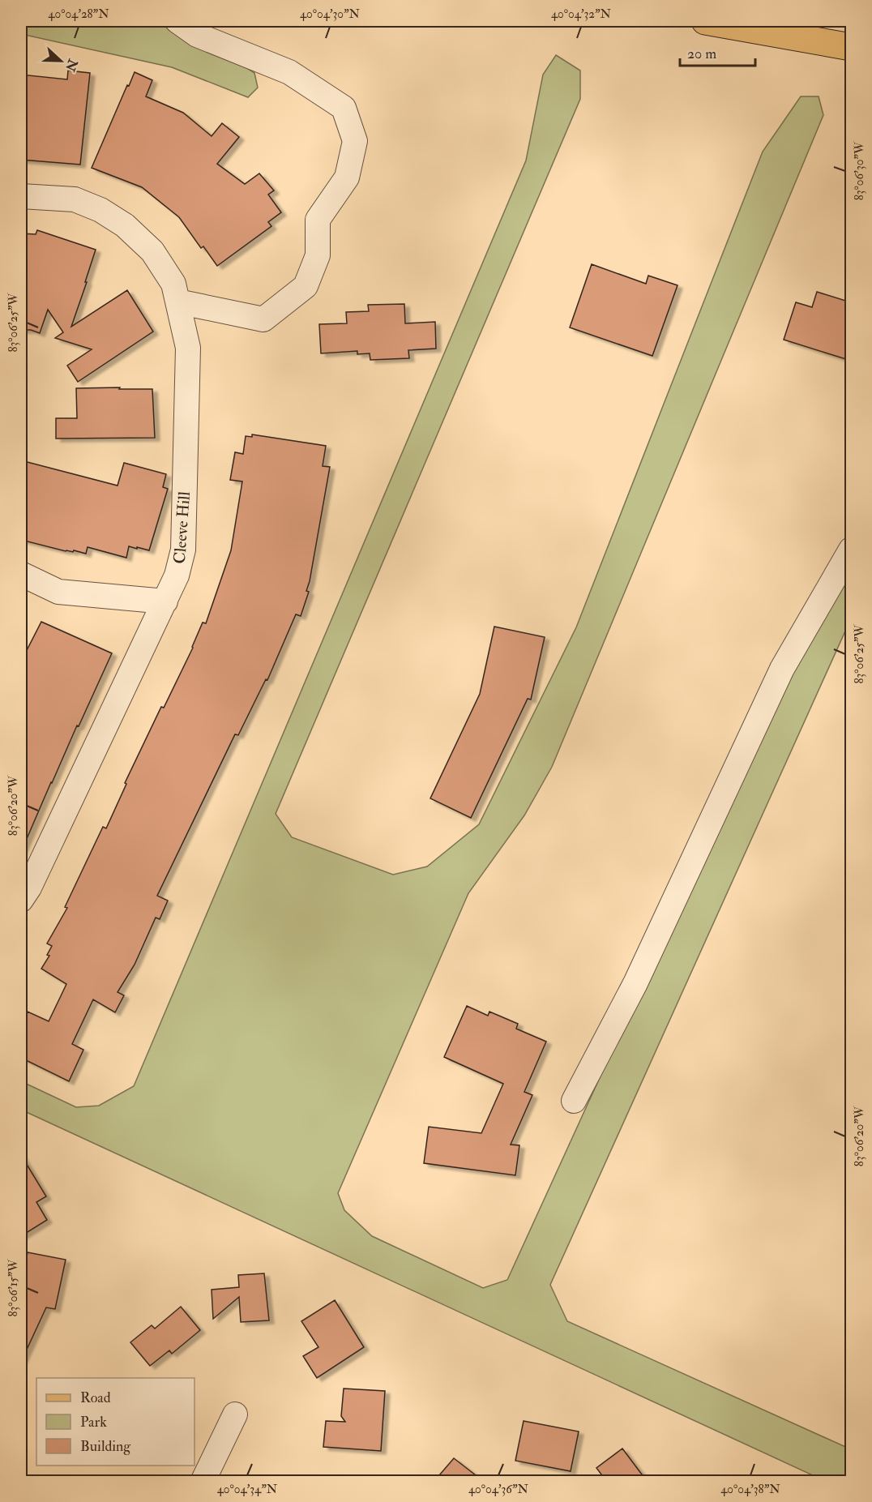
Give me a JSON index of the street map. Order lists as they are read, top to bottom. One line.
{"streets":{"street":["Cleeve Hill"]},"legend":["Road","Park","Building"],"scale_bar":"20 m","north":"right","coordinates":["40°04'28\"N","40°04'30\"N","40°04'32\"N","83°06'30\"W","83°06'25\"W","83°06'20\"W","83°06'15\"W","40°04'34\"N","40°04'36\"N","40°04'38\"N"]}
